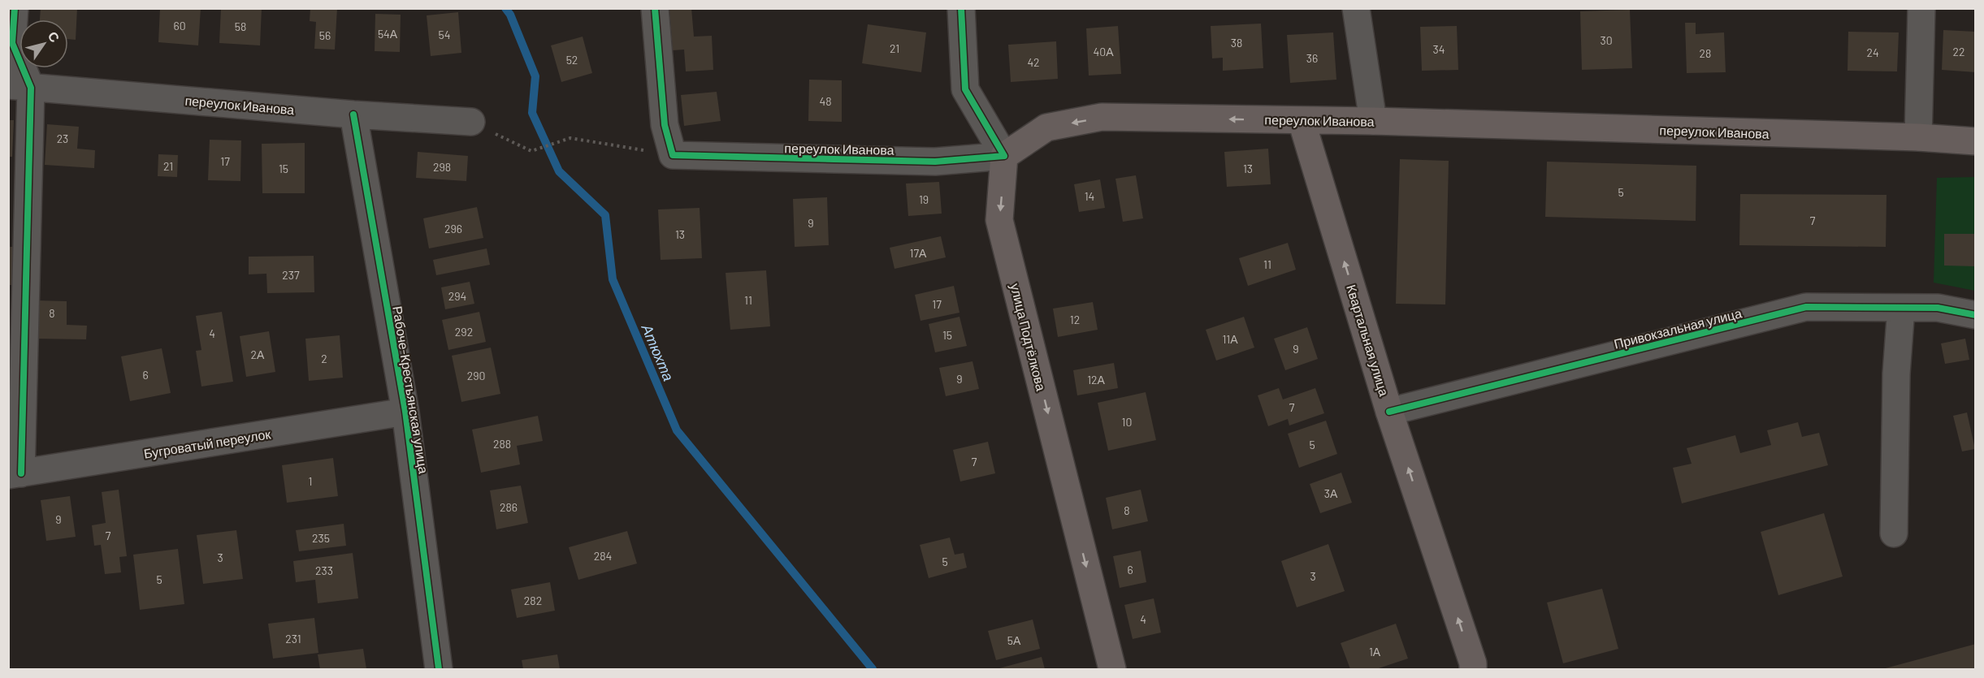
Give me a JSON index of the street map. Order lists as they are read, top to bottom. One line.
{"streets":{"main road":["переулок Иванова","улица Подтёлкова","Квартальная улица"],"street":["Привокзальная улица","Рабоче-Крестьянская улица","Бугроватый переулок"]},"crossings":[["переулок Иванова","улица Подтёлкова"],["переулок Иванова","Квартальная улица"],["переулок Иванова","Рабоче-Крестьянская улица"],["Привокзальная улица","Квартальная улица"],["Рабоче-Крестьянская улица","Бугроватый переулок"]],"one_way":["улица Подтёлкова","Квартальная улица"],"water":["Атюхта"],"house_numbers":["60","58","54А","54","56","30","38","21","34","40А","22","24","28","36","52","42","48","23","17","21","298","15","13","5","14","19","7","9","296","13","17А","11","237","294","11","17","8","12","292","4","15","11А","9","2А","2","6","290","9","12А","7","10","288","5","7","1","3А","286","8","9","7","235","284","3","5","6","233","3","5","282","4","231","5А","1А"],"north":"top right"}
